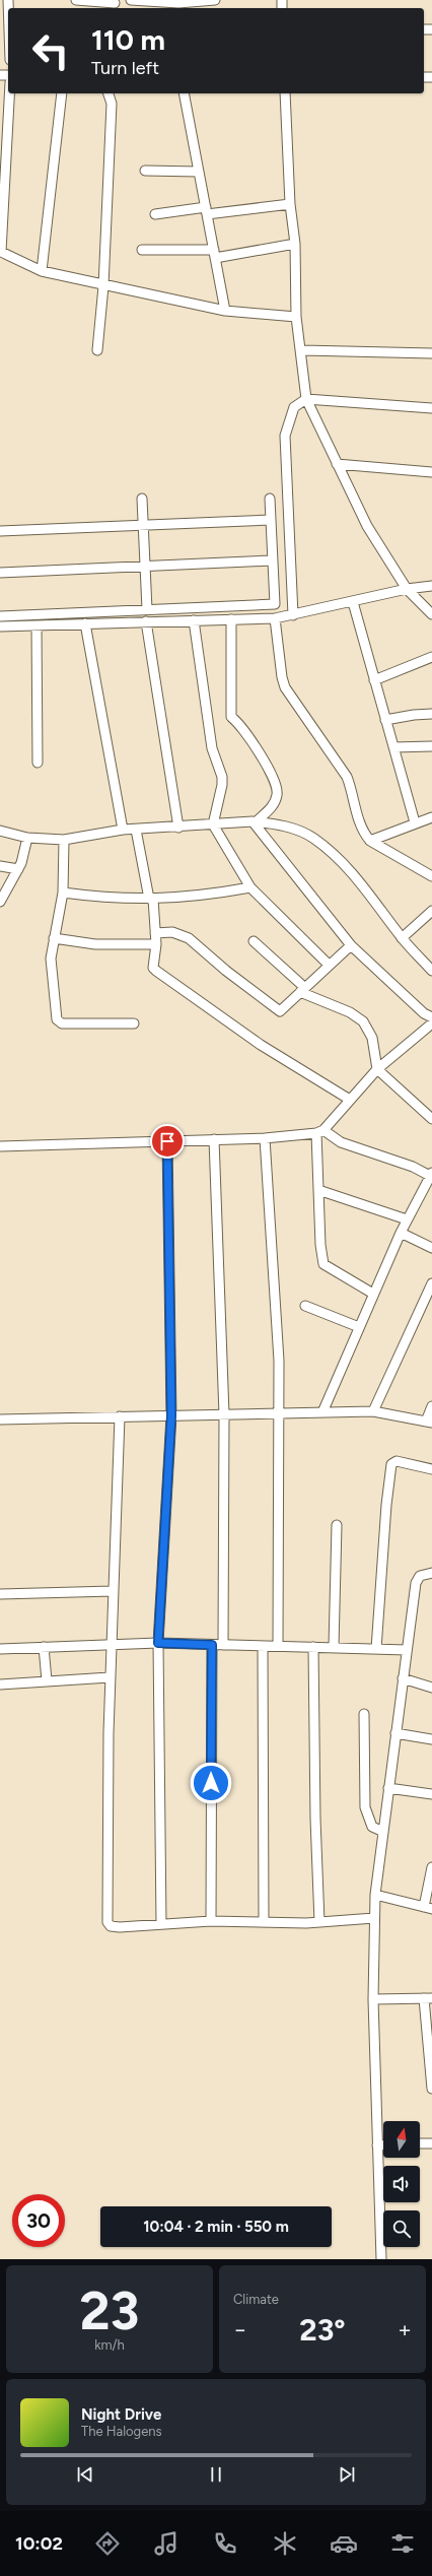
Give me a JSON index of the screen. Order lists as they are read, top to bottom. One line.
{"north":"top","page":{"turn":["110 m","Turn left"],"limit":"30","trip":"10:04 · 2 min · 550 m","tile":[["23","km/h"],"Climate"],"heat":["−","23°","+"],"song":["Night Drive","The Halogens"],"tabs":"10:02"}}
